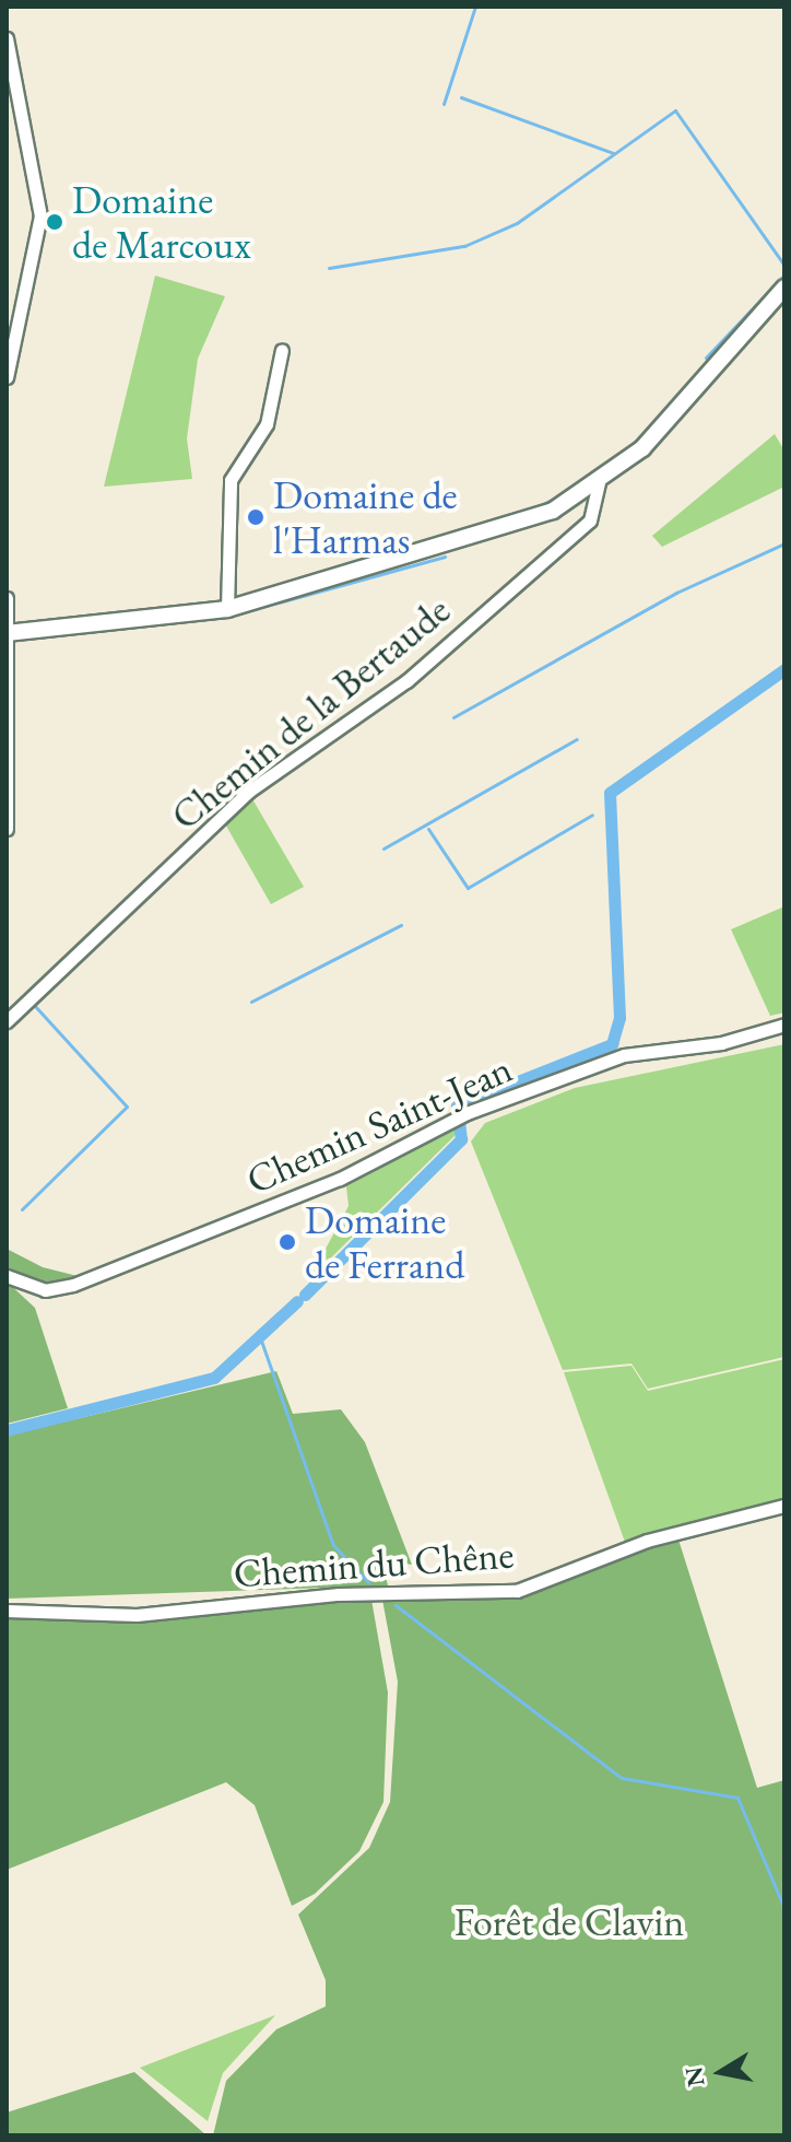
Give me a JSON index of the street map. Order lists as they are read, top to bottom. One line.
{"streets":{"street":["Chemin de la Bertaude","Chemin Saint-Jean","Chemin du Chêne"]},"parks":["Forêt de Clavin"],"places":["Domaine de Marcoux","Domaine de l'Harmas","Domaine de Ferrand"],"north":"left"}
